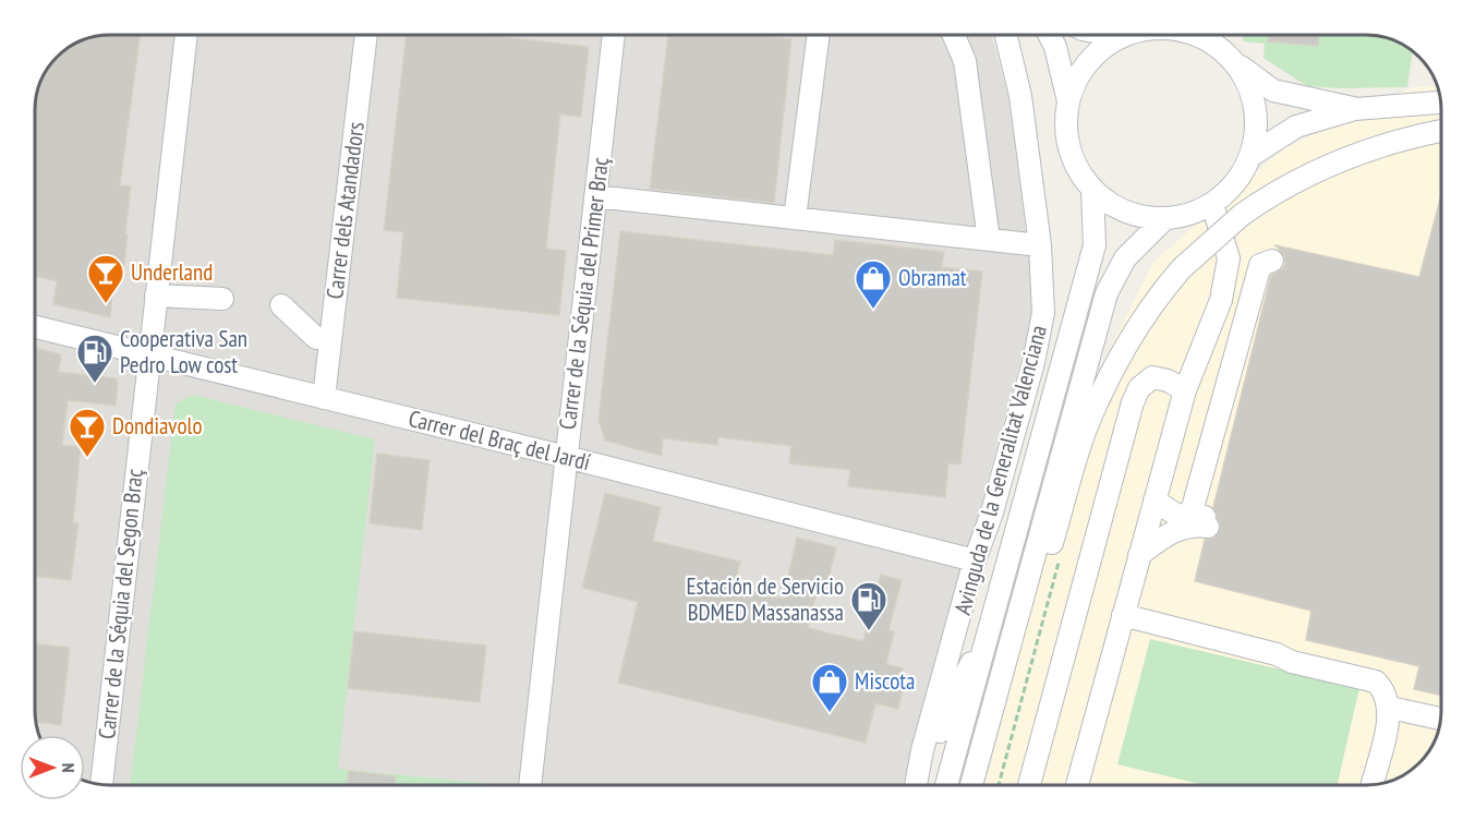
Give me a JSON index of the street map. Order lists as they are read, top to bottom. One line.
{"streets":{"street":["Carrer dels Atandadors","Carrer de la Séquia del Primer Braç","Carrer del Braç del Jardí","Avinguda de la Generalitat Valenciana","Carrer de la Séquia del Segon Braç"]},"crossings":[["Carrer dels Atandadors","Carrer del Braç del Jardí"],["Carrer de la Séquia del Primer Braç","Carrer del Braç del Jardí"],["Carrer del Braç del Jardí","Avinguda de la Generalitat Valenciana"],["Carrer del Braç del Jardí","Carrer de la Séquia del Segon Braç"]],"places":{"bar":["Underland","Dondiavolo"],"shop":["Obramat","Miscota"],"fuel station":["Cooperativa San Pedro Low cost","Estación de Servicio BDMED Massanassa"]},"north":"right"}
